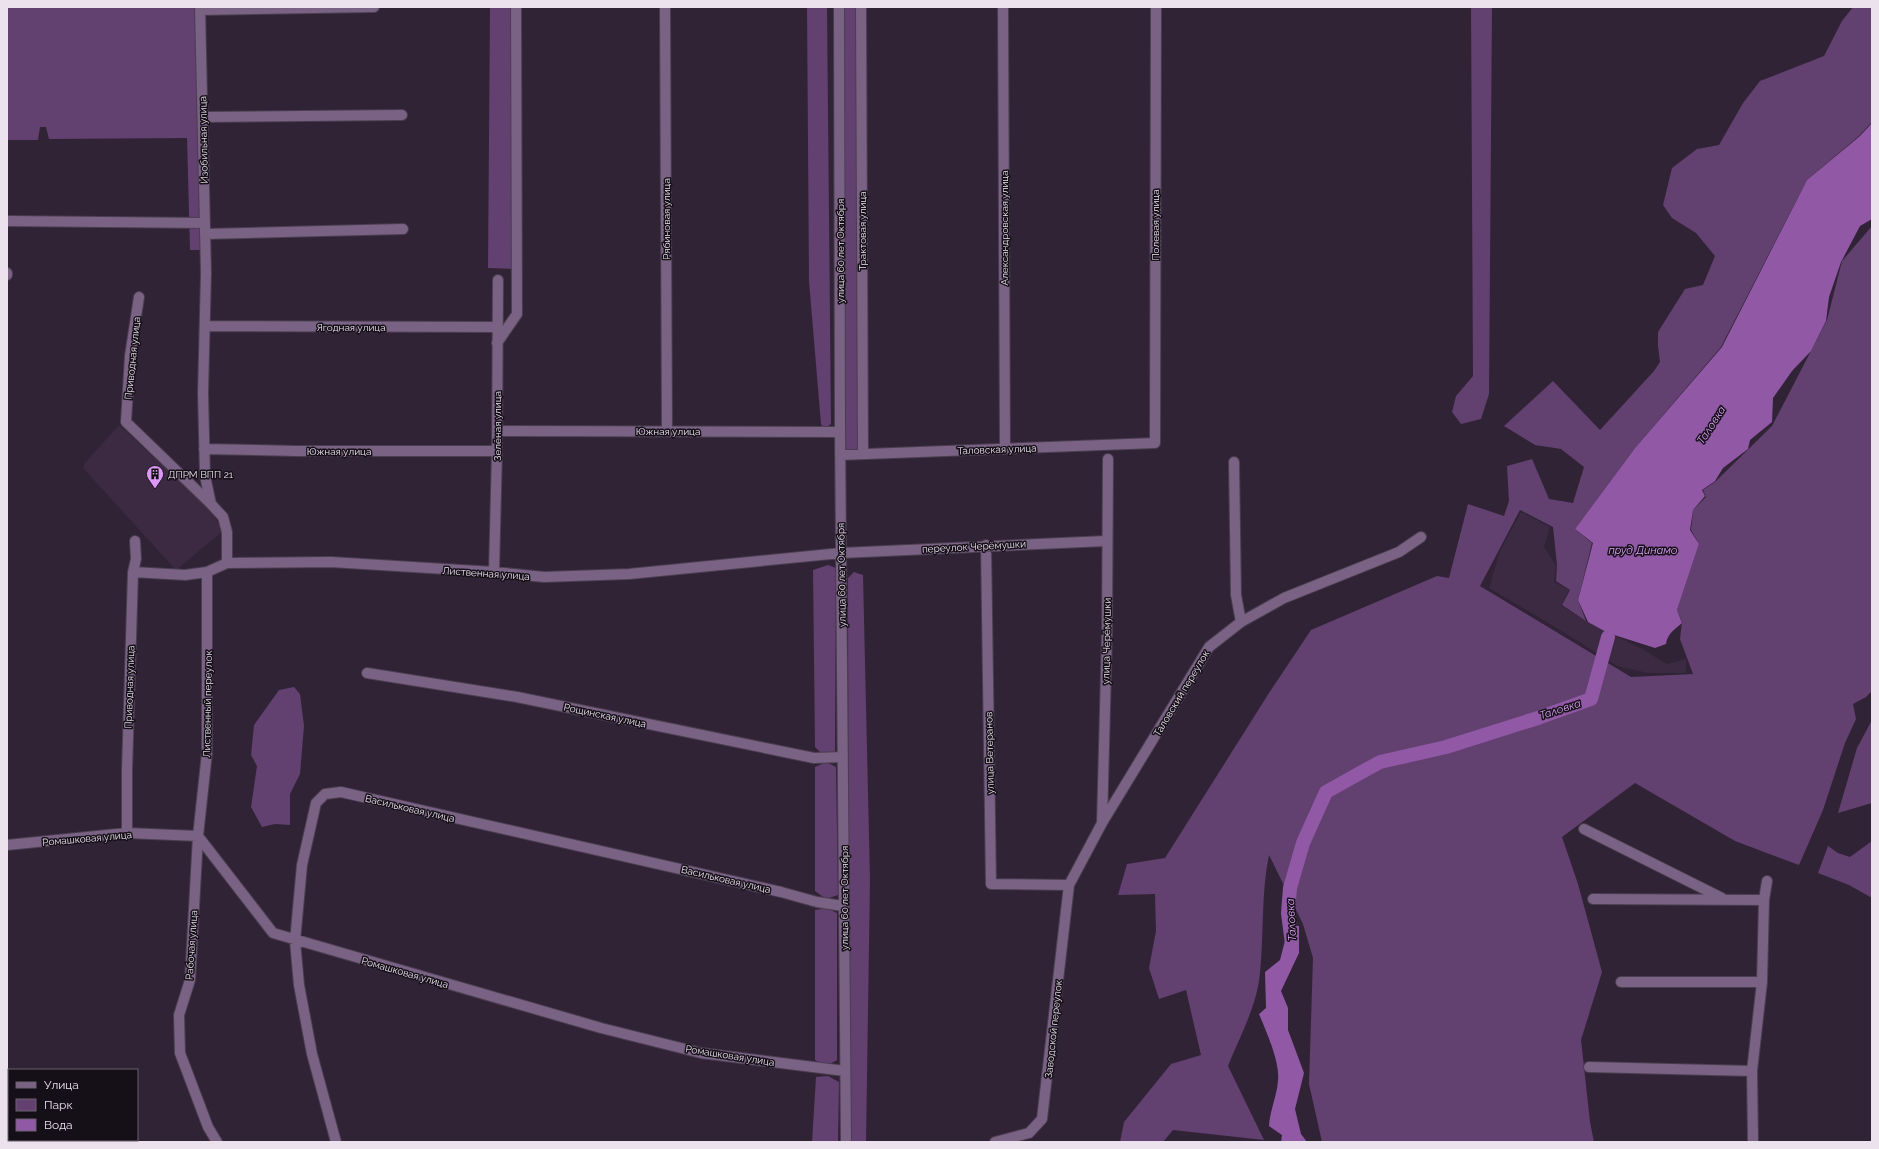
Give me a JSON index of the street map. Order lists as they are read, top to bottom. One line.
{"streets":{"street":["Изобильная улица","Рябиновая улица","Полевая улица","Александровская улица","Трактовая улица","улица 60 лет Октября","Ягодная улица","Приводная улица","Зелёная улица","Южная улица","Таловская улица","переулок Черёмушки","Лиственная улица","улица Черёмушки","Таловский переулок","Лиственный переулок","Рощинская улица","улица Ветеранов","Васильковая улица","Ромашковая улица","Рабочая улица","Заводской переулок"]},"crossings":[["Изобильная улица","Ягодная улица"],["Изобильная улица","Приводная улица"],["Изобильная улица","Южная улица"],["Рябиновая улица","Южная улица"],["Полевая улица","Таловская улица"],["Александровская улица","Таловская улица"],["Трактовая улица","Таловская улица"],["улица 60 лет Октября","Южная улица"],["улица 60 лет Октября","Таловская улица"],["улица 60 лет Октября","переулок Черёмушки"],["улица 60 лет Октября","Лиственная улица"],["улица 60 лет Октября","Рощинская улица"],["улица 60 лет Октября","Васильковая улица"],["улица 60 лет Октября","Ромашковая улица"],["Ягодная улица","Зелёная улица"],["Приводная улица","Лиственная улица"],["Приводная улица","Ромашковая улица"],["Зелёная улица","Южная улица"],["Зелёная улица","Лиственная улица"],["переулок Черёмушки","Лиственная улица"],["переулок Черёмушки","улица Черёмушки"],["переулок Черёмушки","улица Ветеранов"],["Лиственная улица","Лиственный переулок"],["улица Черёмушки","Таловский переулок"],["Таловский переулок","улица Ветеранов"],["Таловский переулок","Заводской переулок"],["Лиственный переулок","Ромашковая улица"],["Лиственный переулок","Рабочая улица"],["улица Ветеранов","Заводской переулок"],["Васильковая улица","Ромашковая улица"],["Ромашковая улица","Рабочая улица"]],"water":["Таловка","пруд Динамо"],"places":{"building":["ДПРМ ВПП 21"]},"legend":["Улица","Парк","Вода"]}
